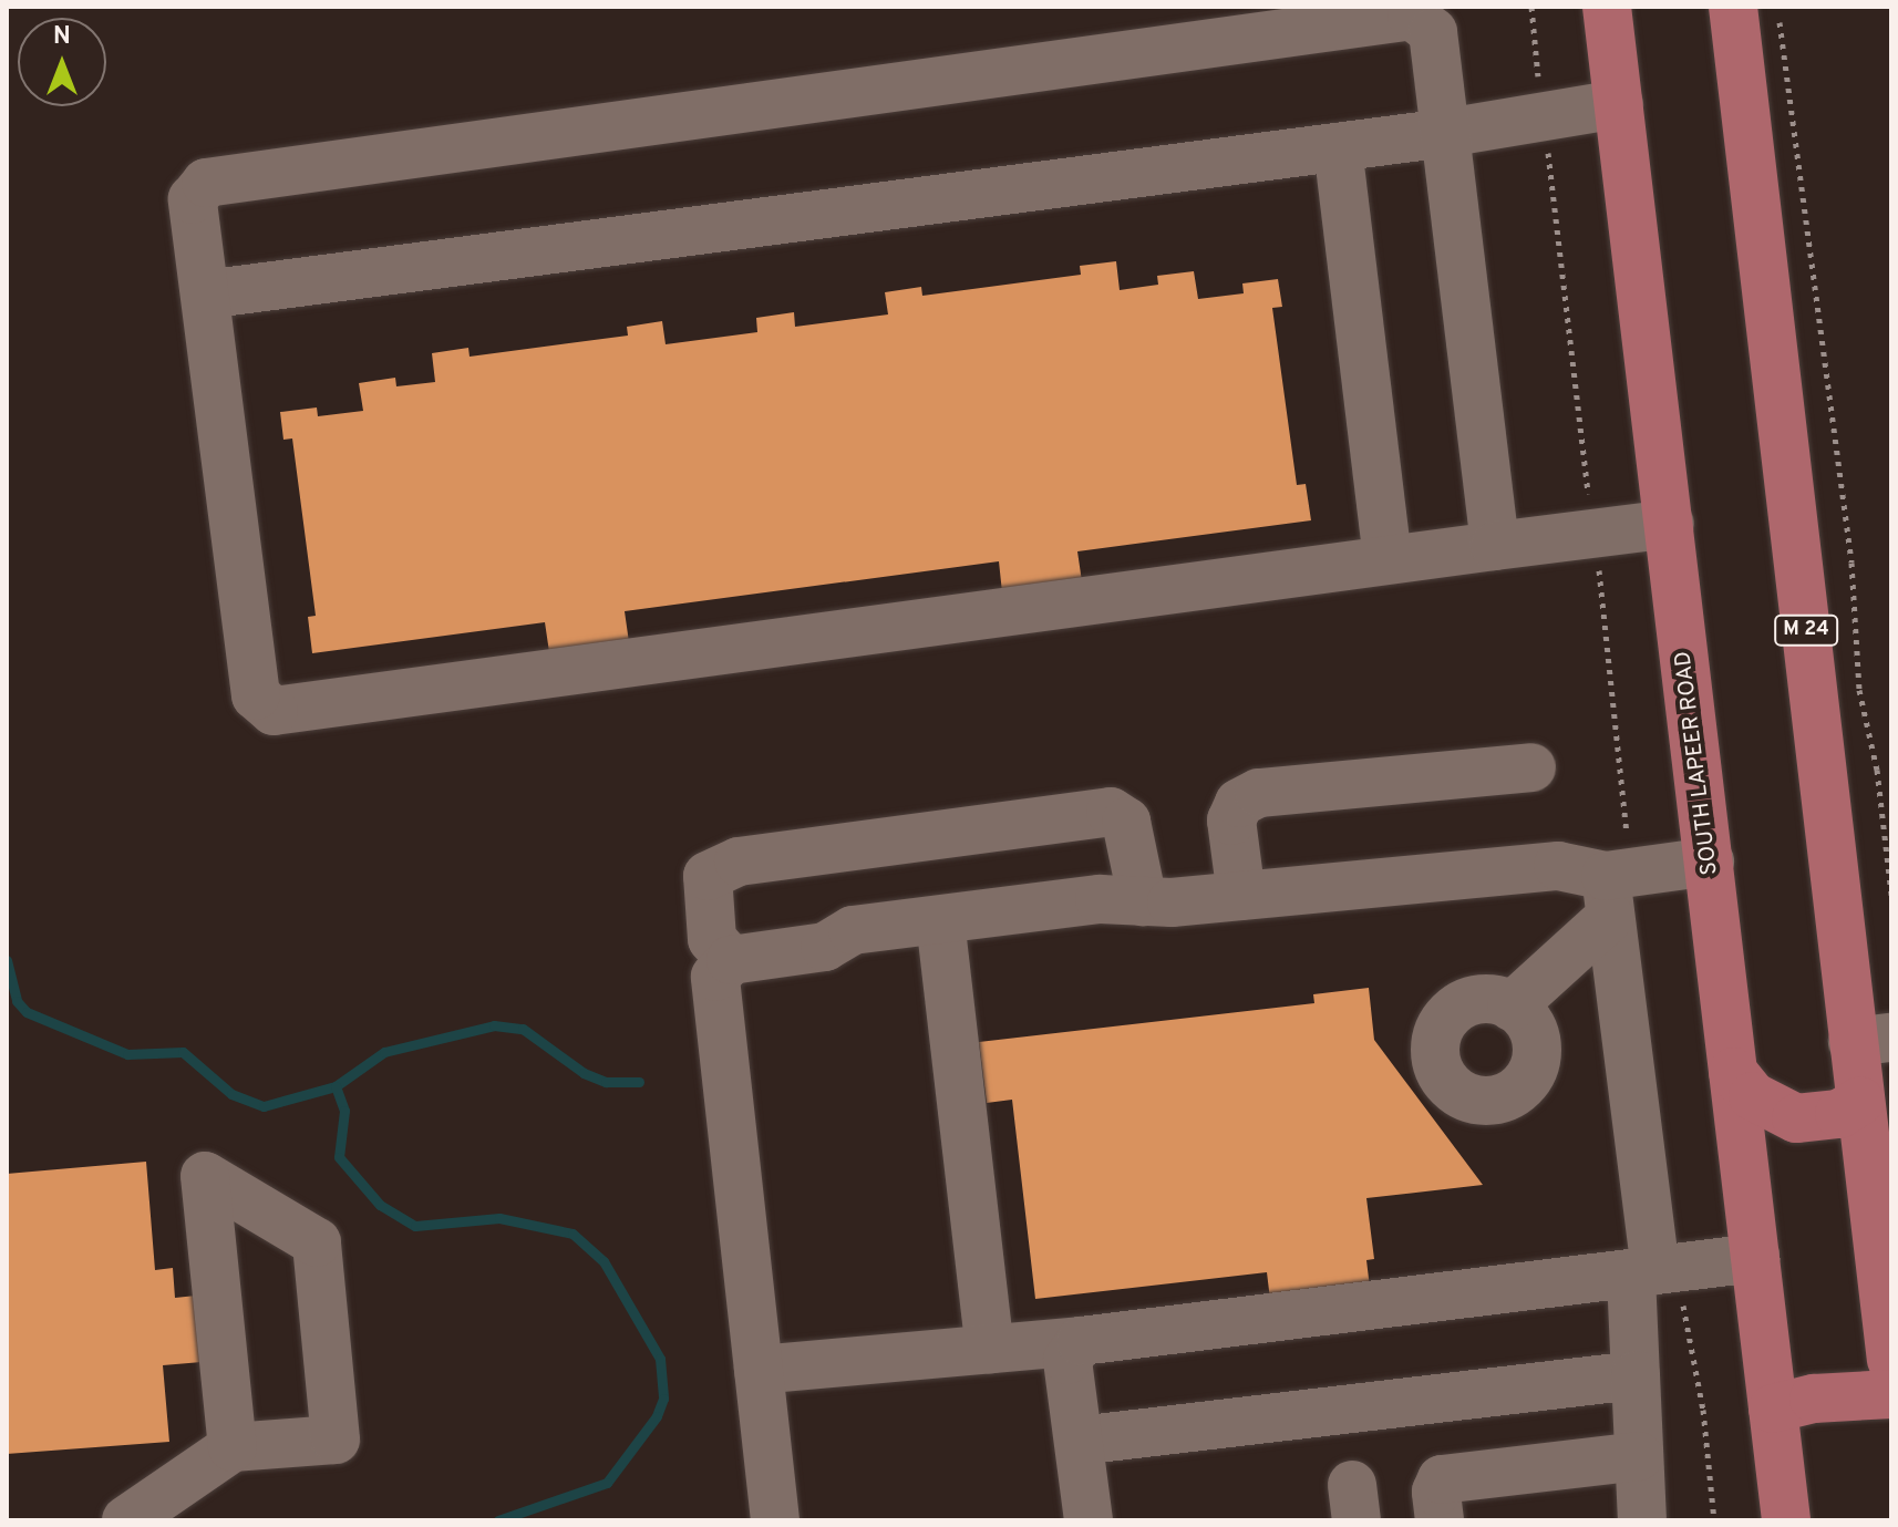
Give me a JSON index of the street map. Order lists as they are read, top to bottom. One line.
{"streets":{"main road":["M 24","SOUTH LAPEER ROAD"]},"north":"top"}
